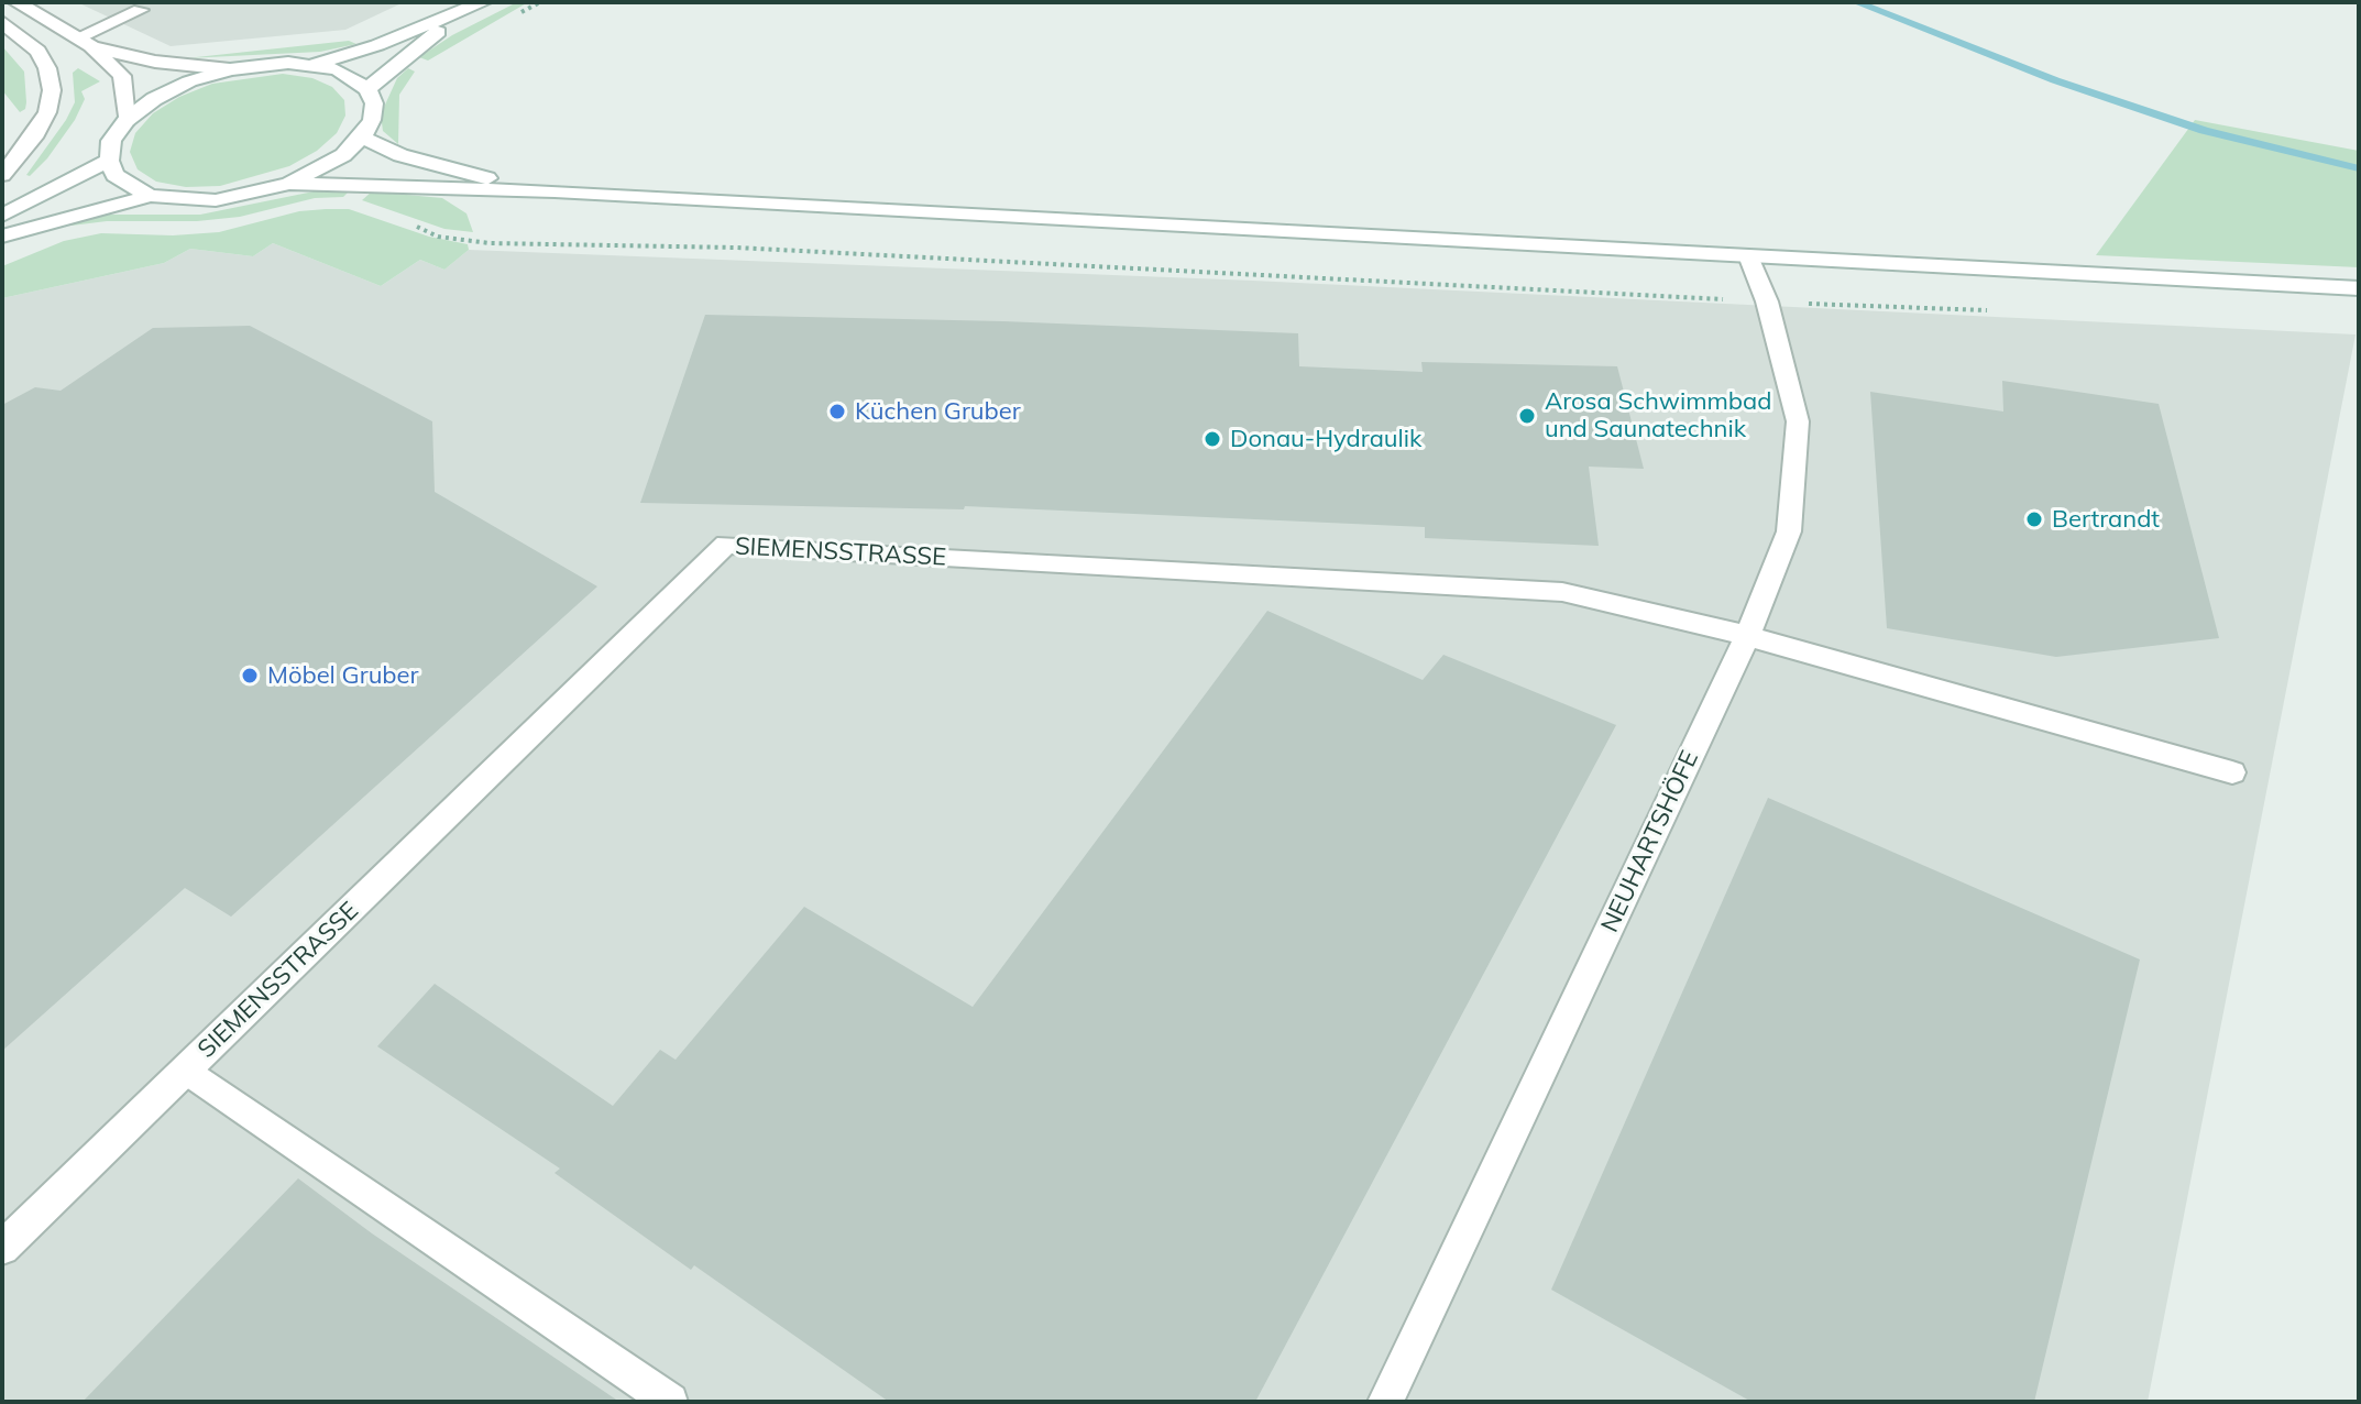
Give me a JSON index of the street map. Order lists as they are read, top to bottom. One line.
{"streets":{"street":["SIEMENSSTRASSE","NEUHARTSHÖFE"]},"crossings":[["SIEMENSSTRASSE","NEUHARTSHÖFE"]],"places":["Küchen Gruber","Arosa Schwimmbad und Saunatechnik","Donau-Hydraulik","Bertrandt","Möbel Gruber"]}
